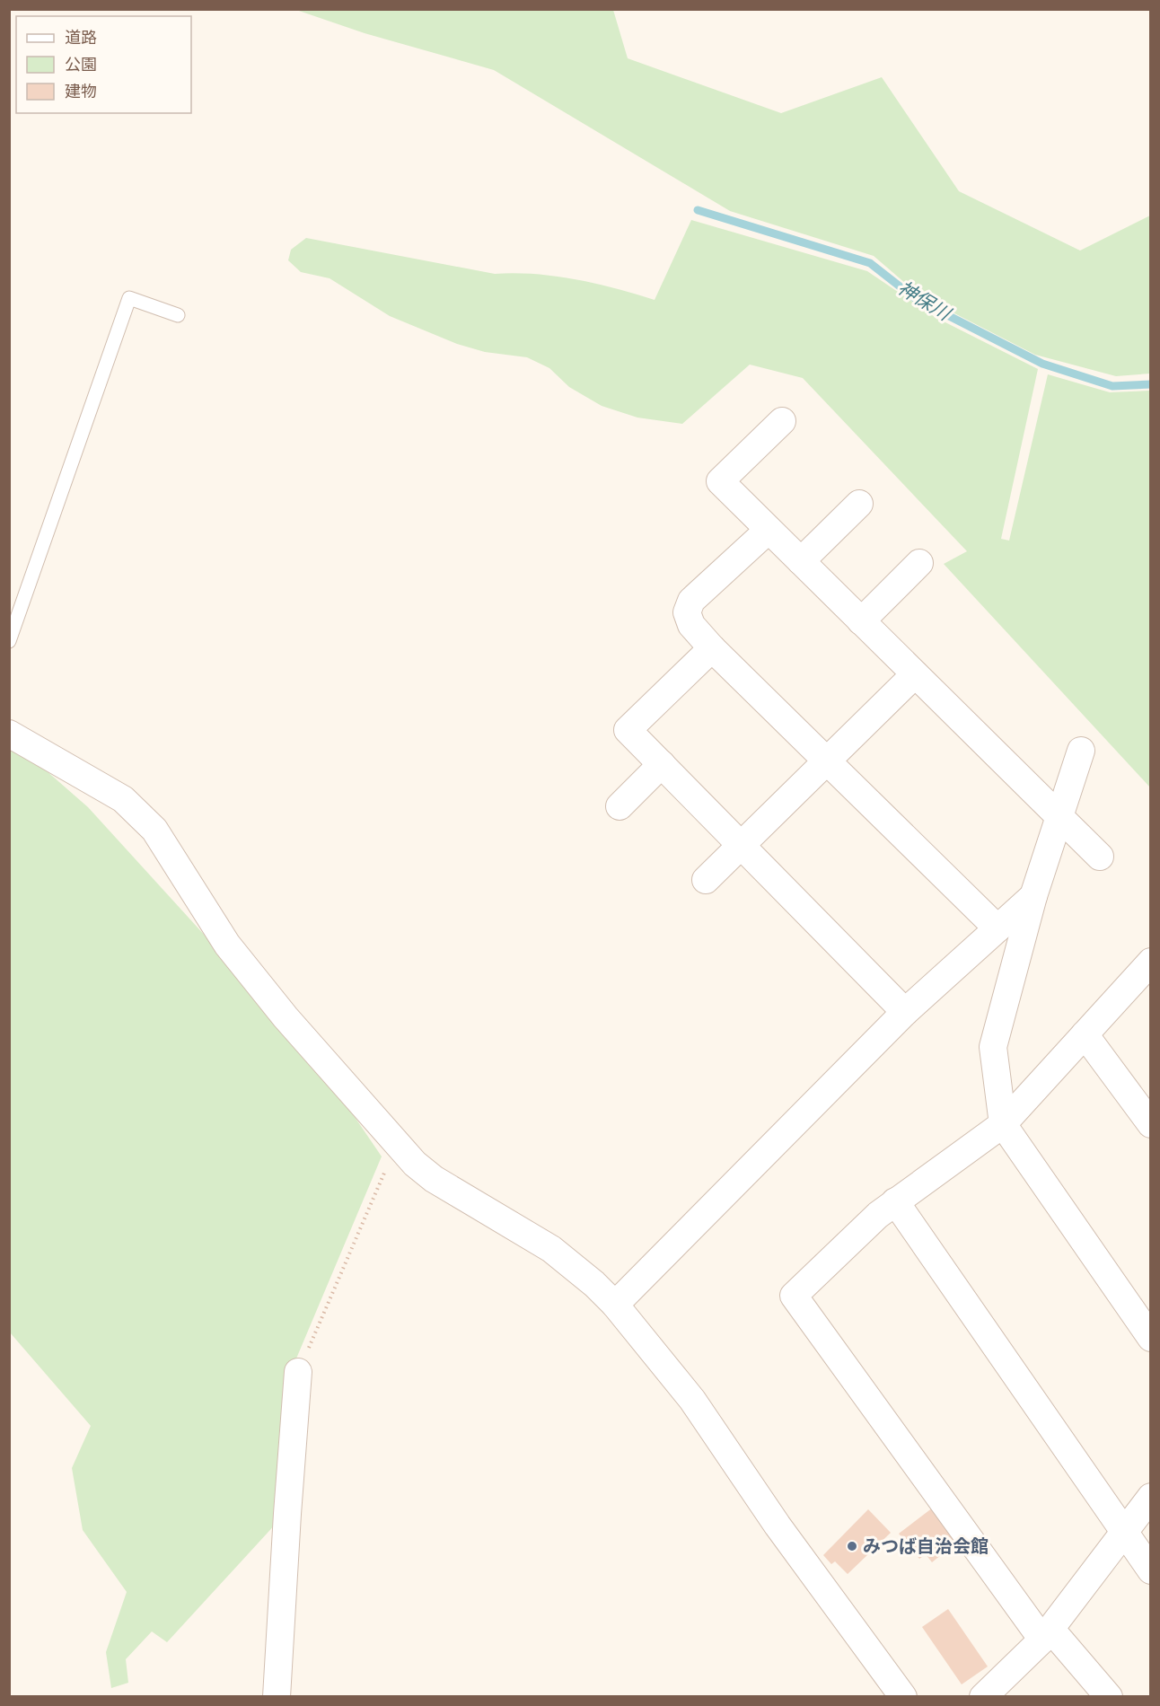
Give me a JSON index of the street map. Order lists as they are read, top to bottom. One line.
{"water":["神保川"],"places":["みつば自治会館"],"legend":["道路","公園","建物"]}
